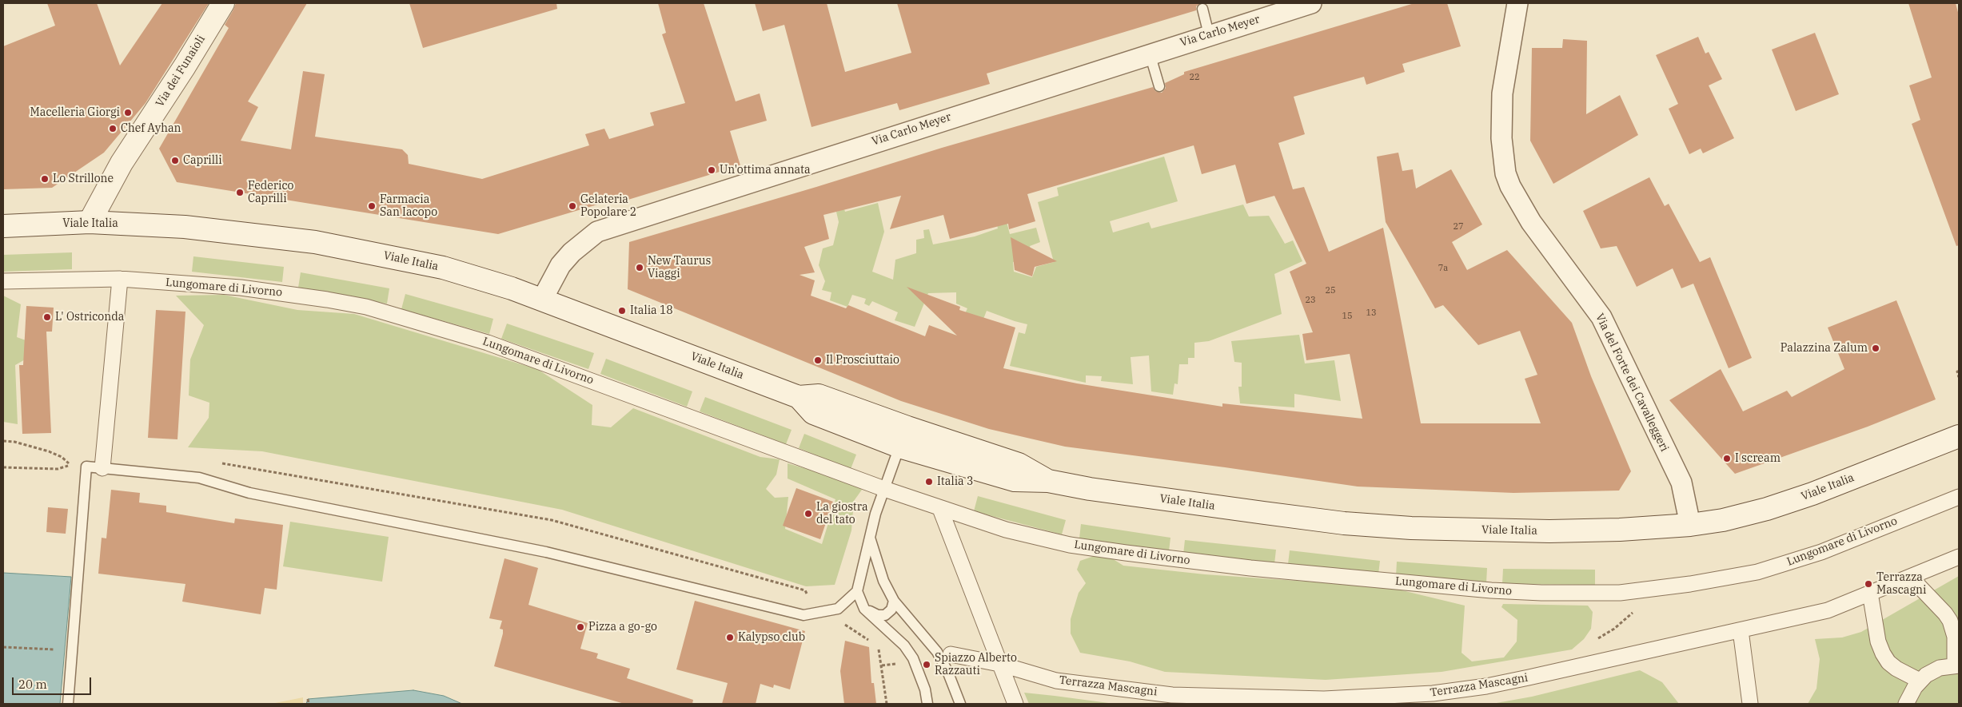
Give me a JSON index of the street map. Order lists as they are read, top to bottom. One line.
{"streets":{"main road":["Via dei Funaioli","Viale Italia"],"street":["Via Carlo Meyer","Lungomare di Livorno","Via del Forte dei Cavalleggeri","Terrazza Mascagni"]},"crossings":[["Via Carlo Meyer","Viale Italia"],["Via dei Funaioli","Viale Italia"],["Viale Italia","Via del Forte dei Cavalleggeri"]],"places":["Macelleria Giorgi","Chef Ayhan","Caprilli","Un'ottima annata","Lo Strillone","Federico Caprilli","Farmacia San Iacopo","Gelateria Popolare 2","New Taurus Viaggi","Italia 18","L' Ostriconda","Palazzina Zalum","Il Prosciuttaio","I scream","Italia 3","La giostra del tato","Terrazza Mascagni","Pizza a go-go","Kalypso club","Spiazzo Alberto Razzauti"],"house_numbers":["22","27","7a","25","23","13","15"],"scale_bar":"20 m"}
